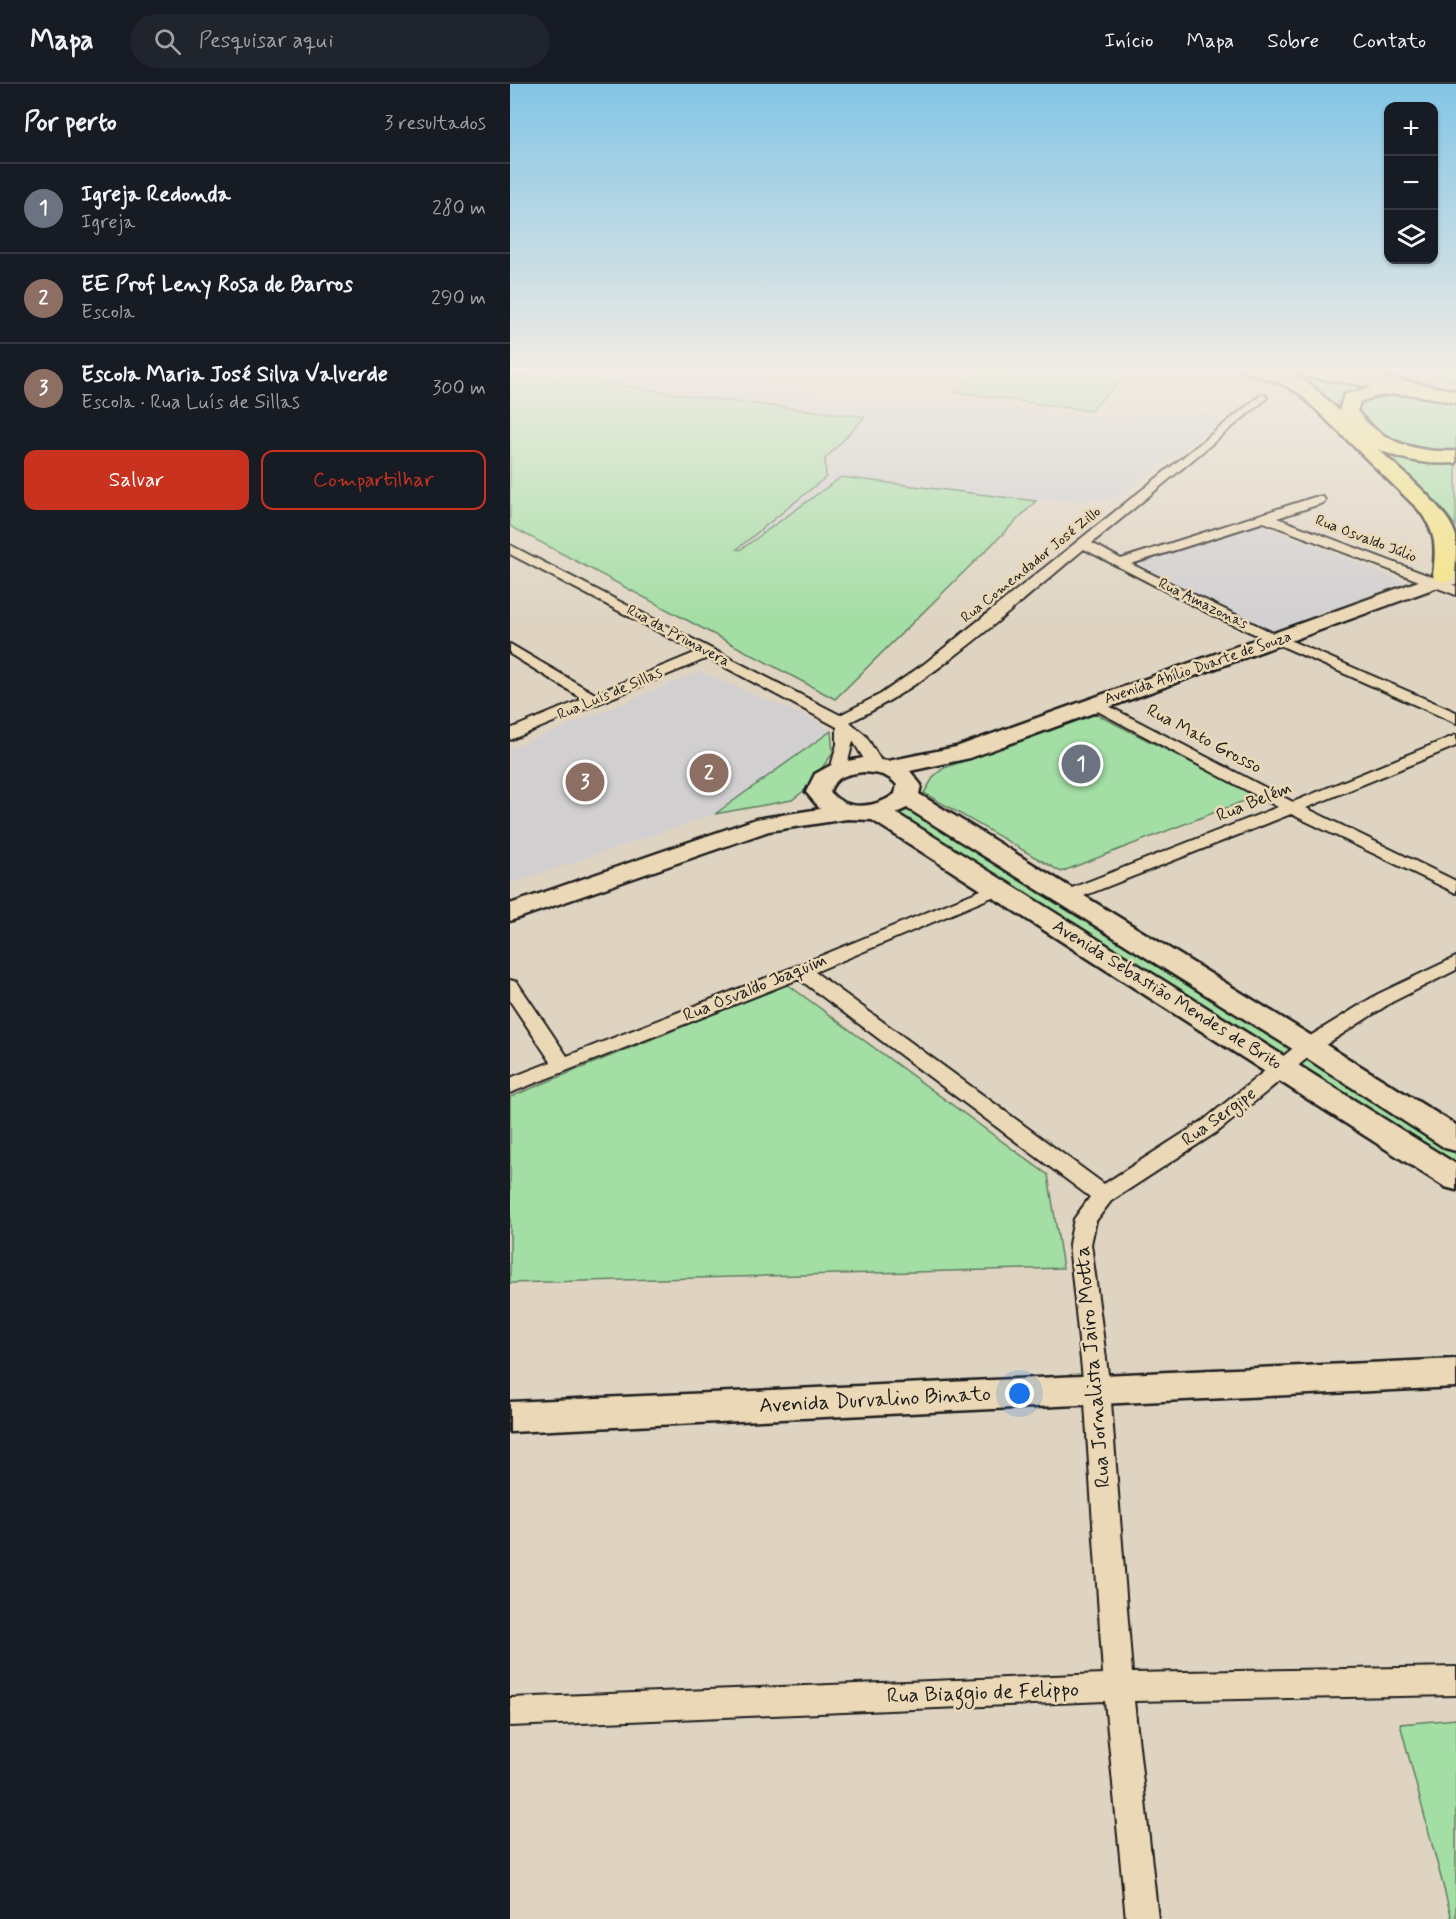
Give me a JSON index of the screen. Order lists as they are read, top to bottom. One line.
{"streets":{"main road":["Avenida Abílio Duarte de Souza","Avenida Sebastião Mendes de Brito","Avenida Durvalino Binato"],"street":["Rua Osvaldo Júlio","Rua Comendador José Zillo","Rua Amazonas","Rua da Primavera","Rua Luís de Sillas","Rua Mato Grosso","Rua Belém","Rua Osvaldo Joaquim","Rua Sergipe","Rua Jornalista Jairo Motta","Rua Biaggio de Felippo"]},"crossings":[["Rua Osvaldo Júlio","Avenida Abílio Duarte de Souza"],["Rua Comendador José Zillo","Rua Amazonas"],["Rua Comendador José Zillo","Rua da Primavera"],["Rua Amazonas","Avenida Abílio Duarte de Souza"],["Rua da Primavera","Avenida Abílio Duarte de Souza"],["Rua da Primavera","Rua Luís de Sillas"],["Rua da Primavera","Avenida Sebastião Mendes de Brito"],["Avenida Abílio Duarte de Souza","Rua Mato Grosso"],["Avenida Abílio Duarte de Souza","Avenida Sebastião Mendes de Brito"],["Rua Mato Grosso","Rua Belém"],["Rua Belém","Avenida Sebastião Mendes de Brito"],["Rua Osvaldo Joaquim","Avenida Sebastião Mendes de Brito"],["Avenida Sebastião Mendes de Brito","Rua Sergipe"],["Rua Sergipe","Rua Jornalista Jairo Motta"],["Rua Jornalista Jairo Motta","Avenida Durvalino Binato"],["Rua Jornalista Jairo Motta","Rua Biaggio de Felippo"]],"page":{"header":"Mapa","search":"Pesquisar aqui","nav":["Início","Mapa","Sobre","Contato"],"heading":["Por perto","3 resultados"],"map_buttons":["+","−"],"list":[{"mark":"1","name":"Igreja Redonda","note":"Igreja","value":"280 m"},{"mark":"2","name":"EE Prof Leny Rosa de Barros","note":"Escola","value":"290 m"},{"mark":"3","name":"Escola Maria José Silva Valverde","note":"Escola · Rua Luís de Sillas","value":"300 m"}],"buttons":["Salvar","Compartilhar"],"pins":["1","2","3"]}}
